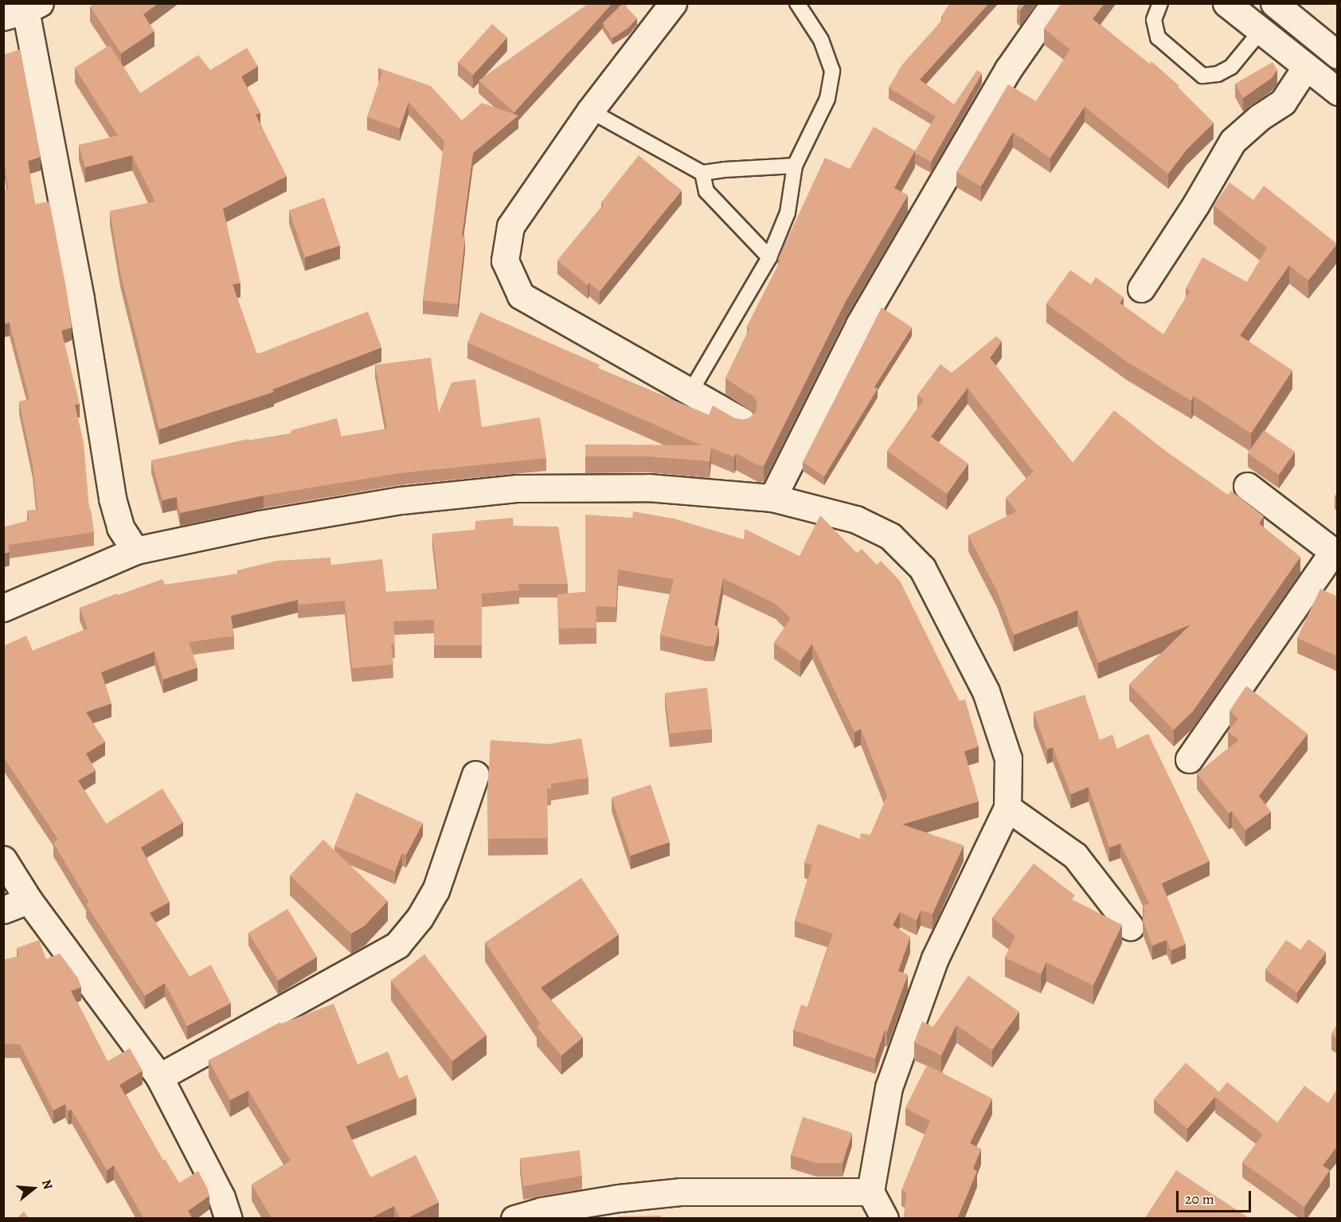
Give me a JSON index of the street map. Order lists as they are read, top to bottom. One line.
{"scale_bar":"20 m","north":"right"}
